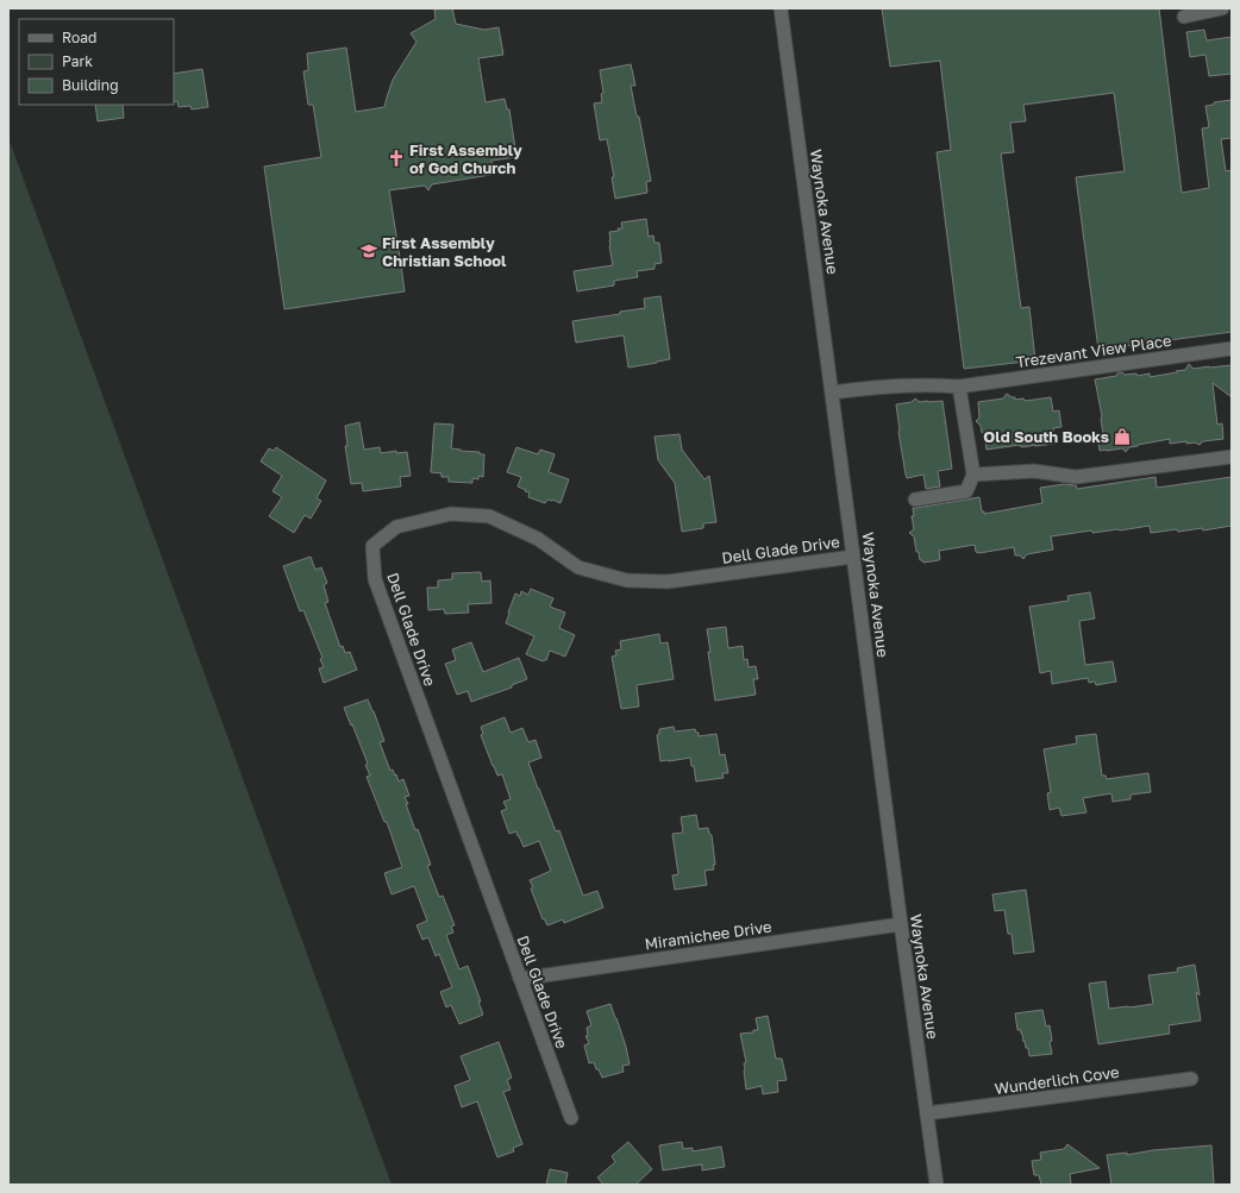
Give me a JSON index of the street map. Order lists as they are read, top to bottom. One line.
{"streets":{"street":["Waynoka Avenue","Trezevant View Place","Dell Glade Drive","Miramichee Drive","Wunderlich Cove"]},"crossings":[["Waynoka Avenue","Trezevant View Place"],["Waynoka Avenue","Dell Glade Drive"],["Waynoka Avenue","Miramichee Drive"],["Waynoka Avenue","Wunderlich Cove"],["Dell Glade Drive","Miramichee Drive"]],"places":{"church":["First Assembly of God Church"],"school or university":["First Assembly Christian School"],"shop":["Old South Books"]},"legend":["Road","Park","Building"]}
